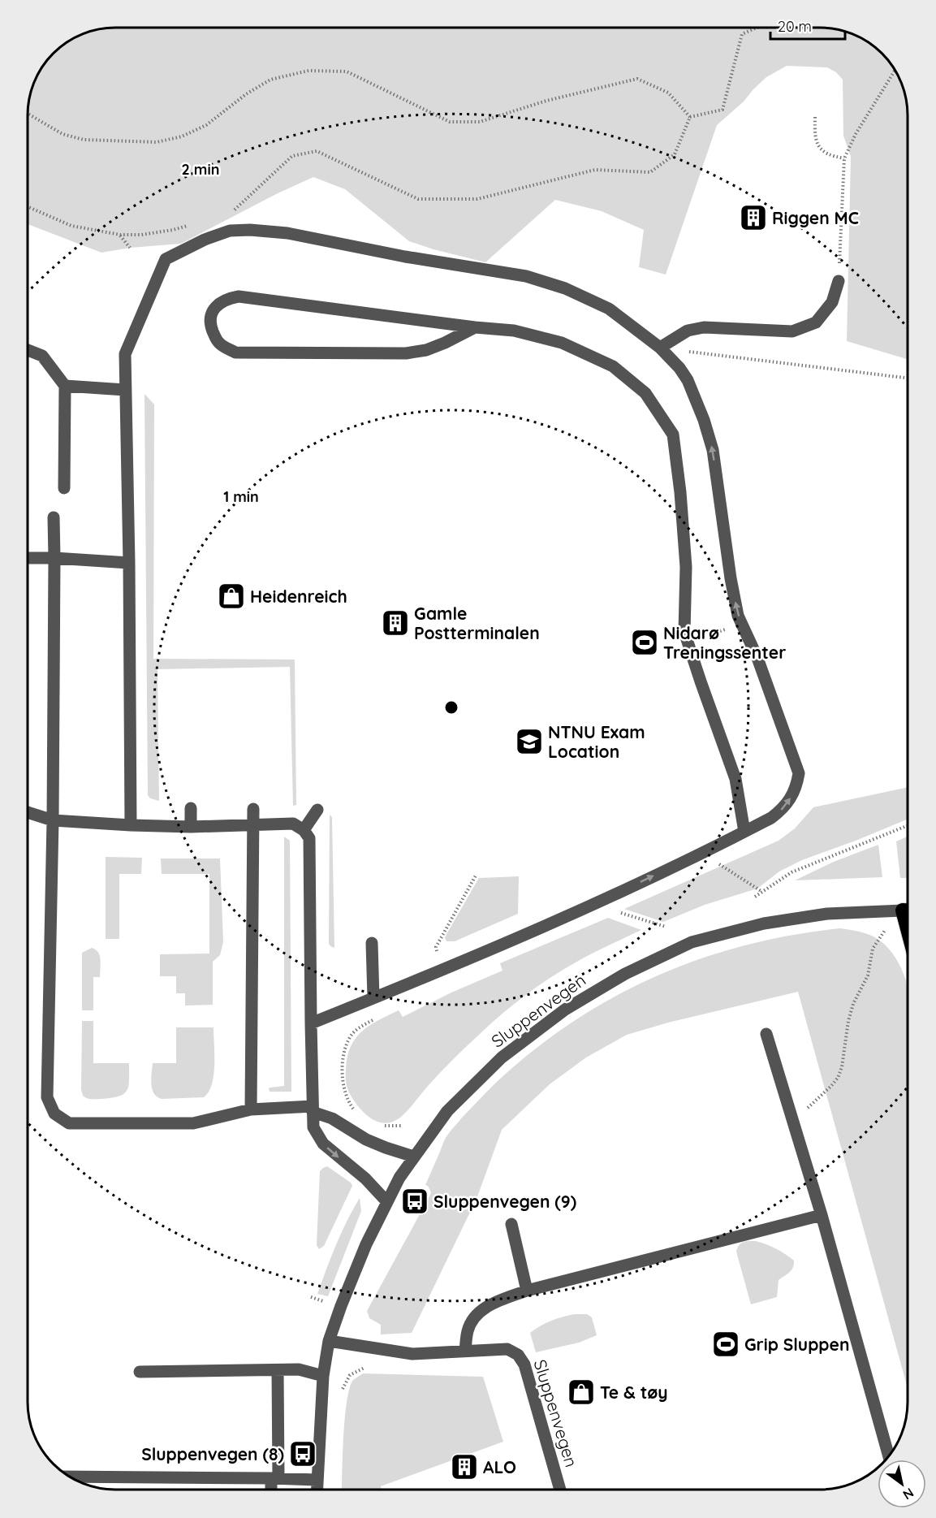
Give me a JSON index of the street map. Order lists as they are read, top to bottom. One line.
{"streets":{"street":["Sluppenvegen"]},"places":{"building":["Riggen MC","Gamle Postterminalen","ALO"],"shop":["Heidenreich","Te & tøy"],"sports":["Nidarø Treningssenter","Grip Sluppen"],"school or university":["NTNU Exam Location"],"bus stop":["Sluppenvegen (9)","Sluppenvegen (8)"]},"scale_bar":"20 m","north":"bottom right","rings":["2 min","1 min"]}
